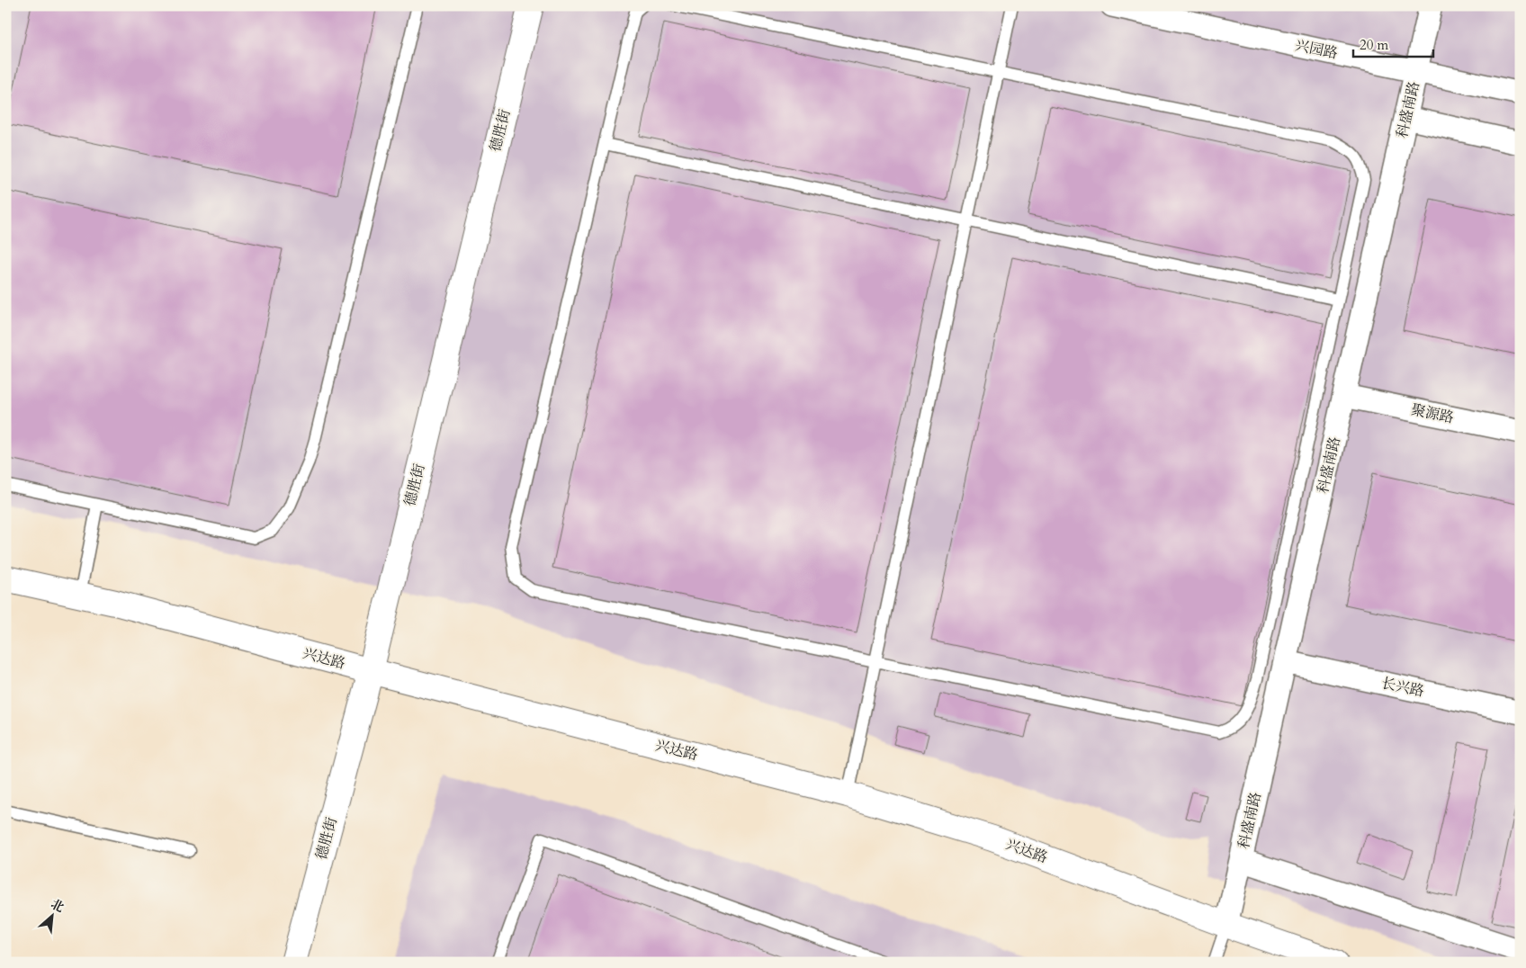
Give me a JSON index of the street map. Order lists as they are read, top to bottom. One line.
{"streets":{"street":["兴园路","科盛南路","德胜街","聚源路","兴达路","长兴路"]},"crossings":[["兴园路","科盛南路"],["科盛南路","聚源路"],["科盛南路","兴达路"],["科盛南路","长兴路"],["德胜街","兴达路"]],"scale_bar":"20 m","north":"top right"}
